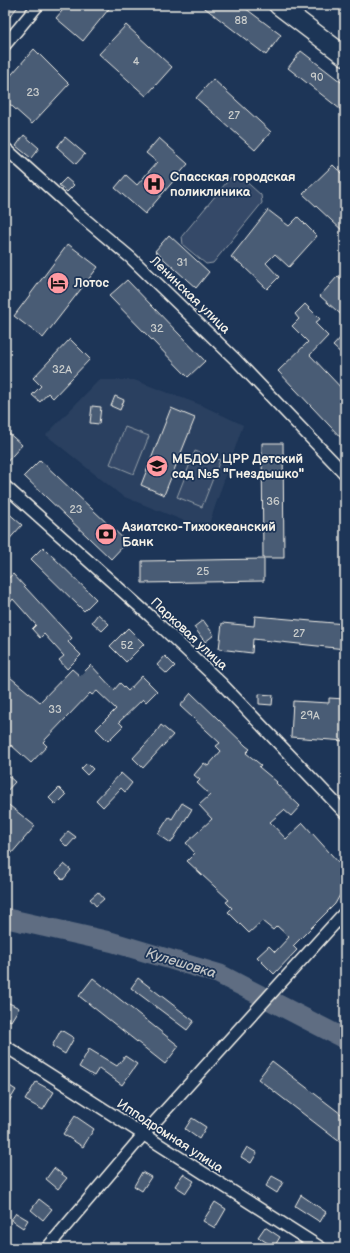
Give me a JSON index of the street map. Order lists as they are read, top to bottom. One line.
{"streets":{"street":["Ленинская улица","Парковая улица","Ипподромная улица"]},"water":["Кулешовка"],"places":{"hospital":["Спасская городская поликлиника"],"hotel":["Лотос"],"school or university":["МБДОУ ЦРР Детский сад №5 \"Гнездышко\""],"bank":["Азиатско-Тихоокеанский Банк"]},"house_numbers":["88","4","90","23","27","31","32","32А","36","23","25","27","52","33","29А"]}
